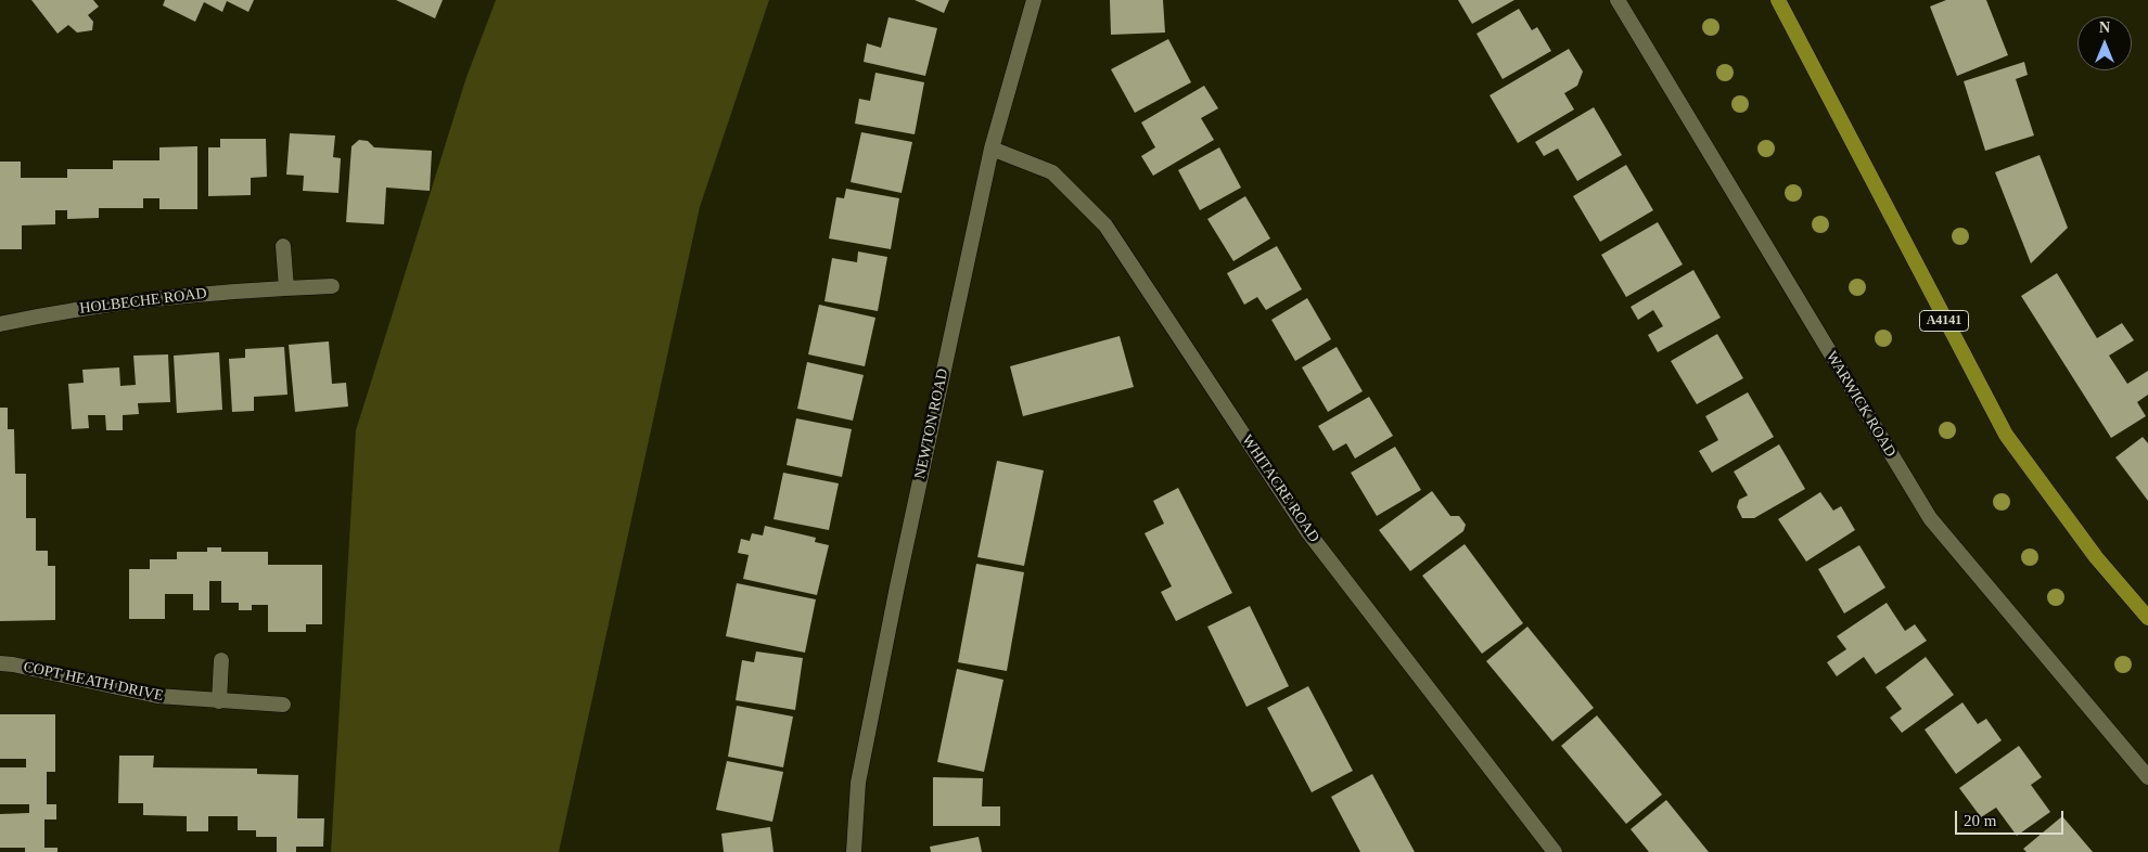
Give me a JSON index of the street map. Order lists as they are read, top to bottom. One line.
{"streets":{"main road":["A4141"],"street":["HOLBECHE ROAD","WARWICK ROAD","NEWTON ROAD","WHITACRE ROAD","COPT HEATH DRIVE"]},"crossings":[["NEWTON ROAD","WHITACRE ROAD"]],"scale_bar":"20 m","north":"top"}
